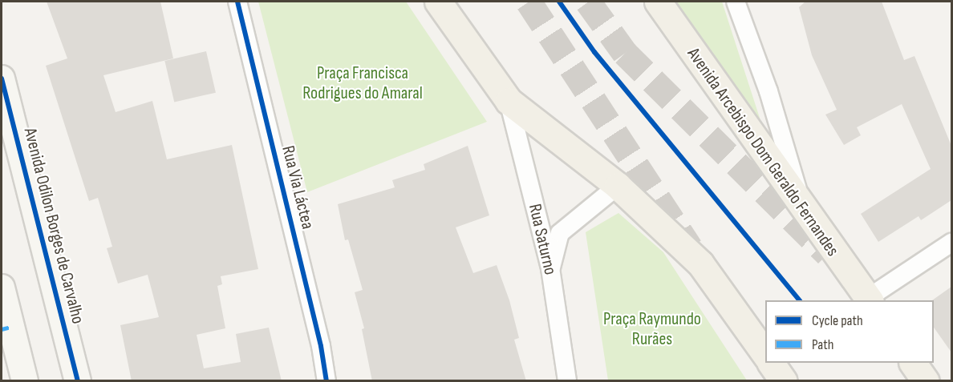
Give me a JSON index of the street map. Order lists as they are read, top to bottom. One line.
{"streets":{"main road":["Avenida Arcebispo Dom Geraldo Fernandes"],"street":["Rua Via Láctea","Avenida Odilon Borges de Carvalho","Rua Saturno"]},"parks":["Praça Francisca Rodrigues do Amaral","Praça Raymundo Rurães"],"legend":["Cycle path","Path"]}
